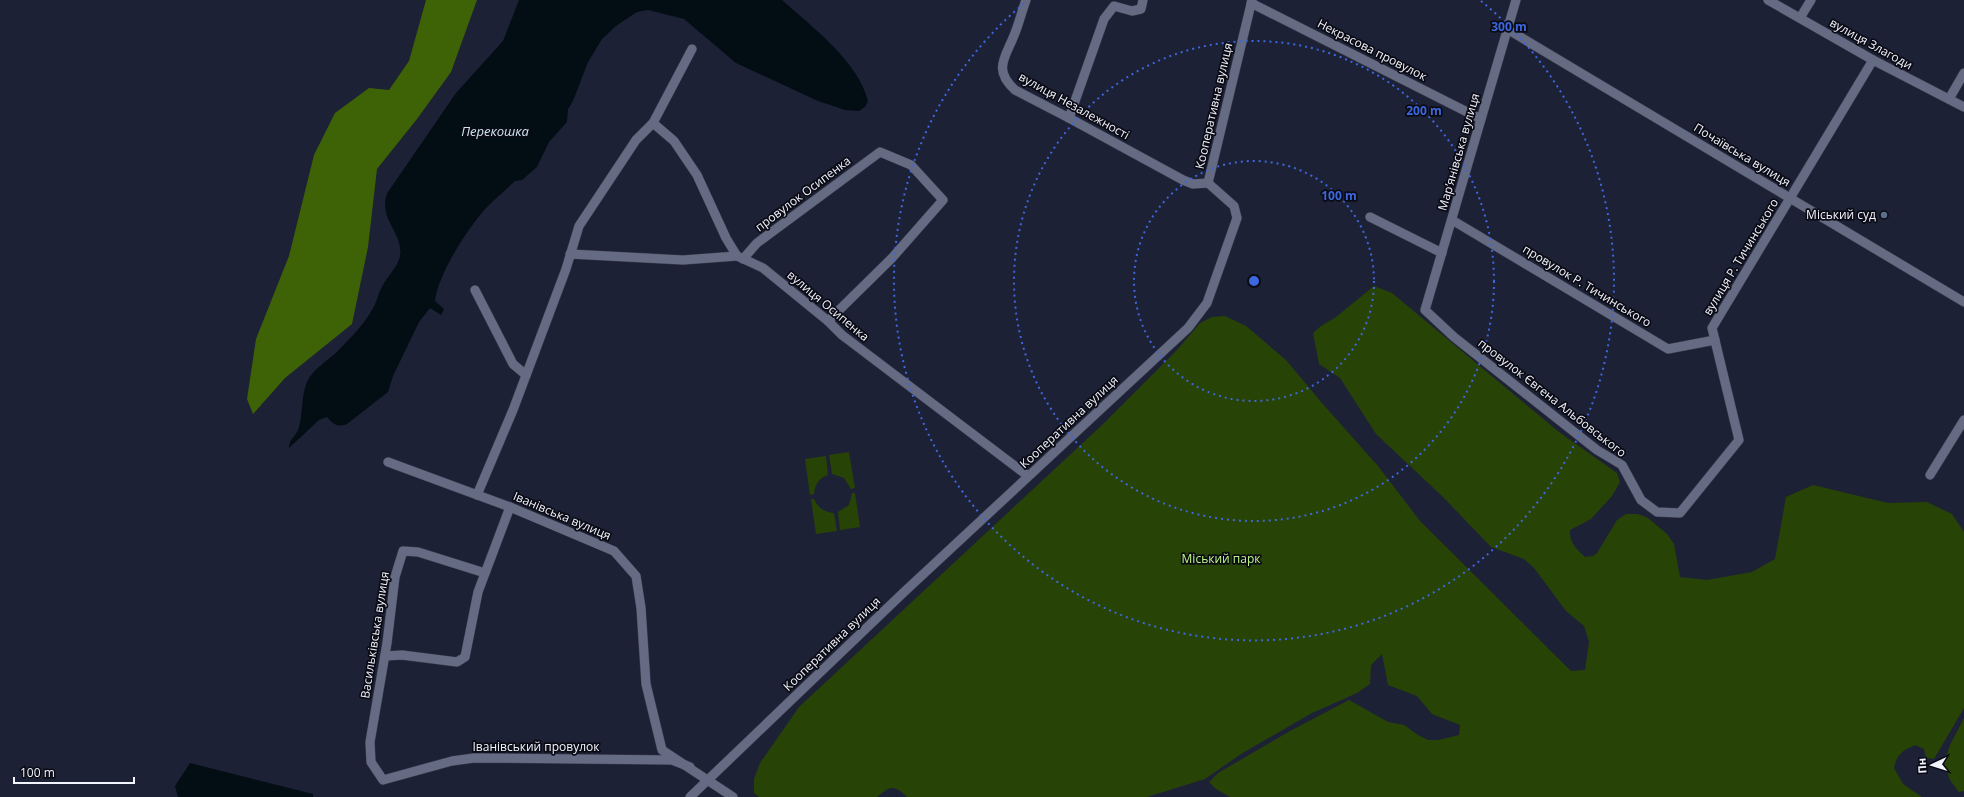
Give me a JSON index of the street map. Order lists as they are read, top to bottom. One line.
{"streets":{"street":["вулиця Злагоди","Некрасова провулок","вулиця Незалежності","Кооперативна вулиця","Мар’янівська вулиця","Почаївська вулиця","провулок Осипенка","вулиця Р. Тичинського","провулок Р. Тичинського","вулиця Осипенка","провулок Євгена Альбовського","Іванівська вулиця","Васильківська вулиця","Іванівський провулок"]},"crossings":[["вулиця Злагоди","вулиця Р. Тичинського"],["Некрасова провулок","Кооперативна вулиця"],["Некрасова провулок","Мар’янівська вулиця"],["вулиця Незалежності","Кооперативна вулиця"],["Кооперативна вулиця","вулиця Осипенка"],["Кооперативна вулиця","Іванівська вулиця"],["Мар’янівська вулиця","Почаївська вулиця"],["Мар’янівська вулиця","провулок Р. Тичинського"],["Мар’янівська вулиця","провулок Євгена Альбовського"],["Почаївська вулиця","вулиця Р. Тичинського"],["провулок Осипенка","вулиця Осипенка"],["вулиця Р. Тичинського","провулок Р. Тичинського"],["вулиця Р. Тичинського","провулок Євгена Альбовського"],["Іванівська вулиця","Іванівський провулок"],["Васильківська вулиця","Іванівський провулок"]],"water":["Перекошка"],"parks":["Міський парк"],"places":["Міський суд"],"scale_bar":"100 m","north":"left","rings":["300 m","200 m","100 m"]}
